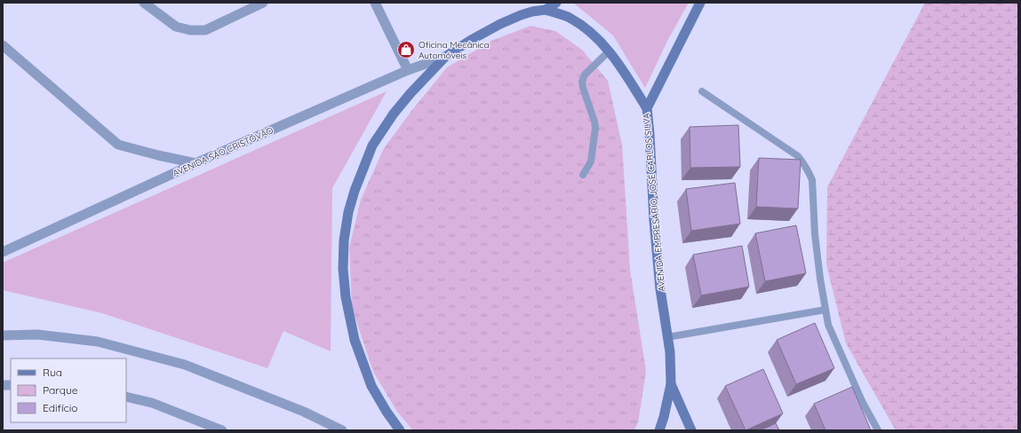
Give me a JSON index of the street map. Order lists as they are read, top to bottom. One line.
{"streets":{"main road":["AVENIDA EMPRESÁRIO JOSÉ CARLOS SILVA"],"street":["AVENIDA SÃO CRISTÓVÃO"]},"places":{"shop":["Oficina Mecânica Automóveis"]},"legend":["Rua","Parque","Edifício"]}
